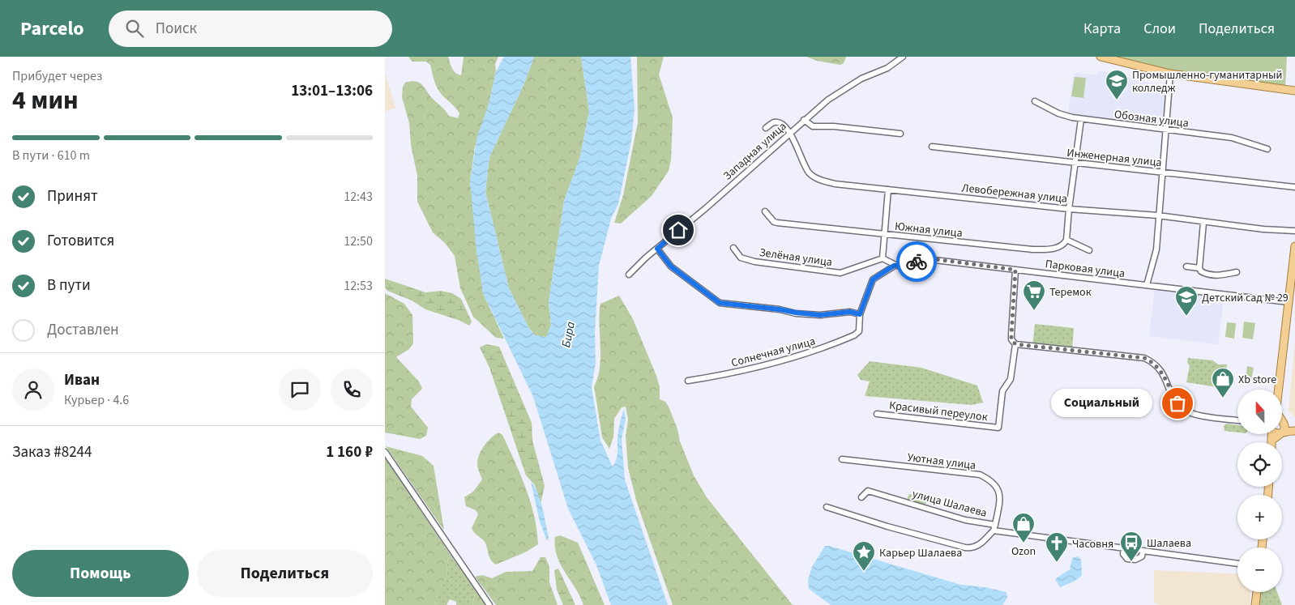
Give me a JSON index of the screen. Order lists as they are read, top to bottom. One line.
{"streets":{"street":["Обозная улица","Западная улица","Инженерная улица","Левобережная улица","Южная улица","Зелёная улица","Парковая улица","Солнечная улица","Красивый переулок","Уютная улица","улица Шалаева"]},"crossings":[["Западная улица","Левобережная улица"],["Уютная улица","улица Шалаева"]],"water":["Бира"],"places":{"school or university":["Промышленно-гуманитарный колледж","Детский сад № 29"],"supermarket":["Теремок"],"shop":["Xb store","Ozon"],"other":["Социальный"],"bus stop":["Шалаева"],"church":["Часовня"],"place":["Карьер Шалаева"]},"north":"top","page":{"header":"Parcelo","search":"Поиск","nav":["Карта","Слои","Поделиться"],"heading":["4 мин","Прибудет через","13:01–13:06"],"panel":["Иван","Курьер · 4.6","Заказ #8244","1 160 ₽"],"bar":"В пути · 610 m","list":[["Принят","12:43"],["Готовится","12:50"],["В пути","12:53"],"Доставлен"],"bubble":"Социальный","map_buttons":["+","−"],"buttons":["Помощь","Поделиться"]}}
